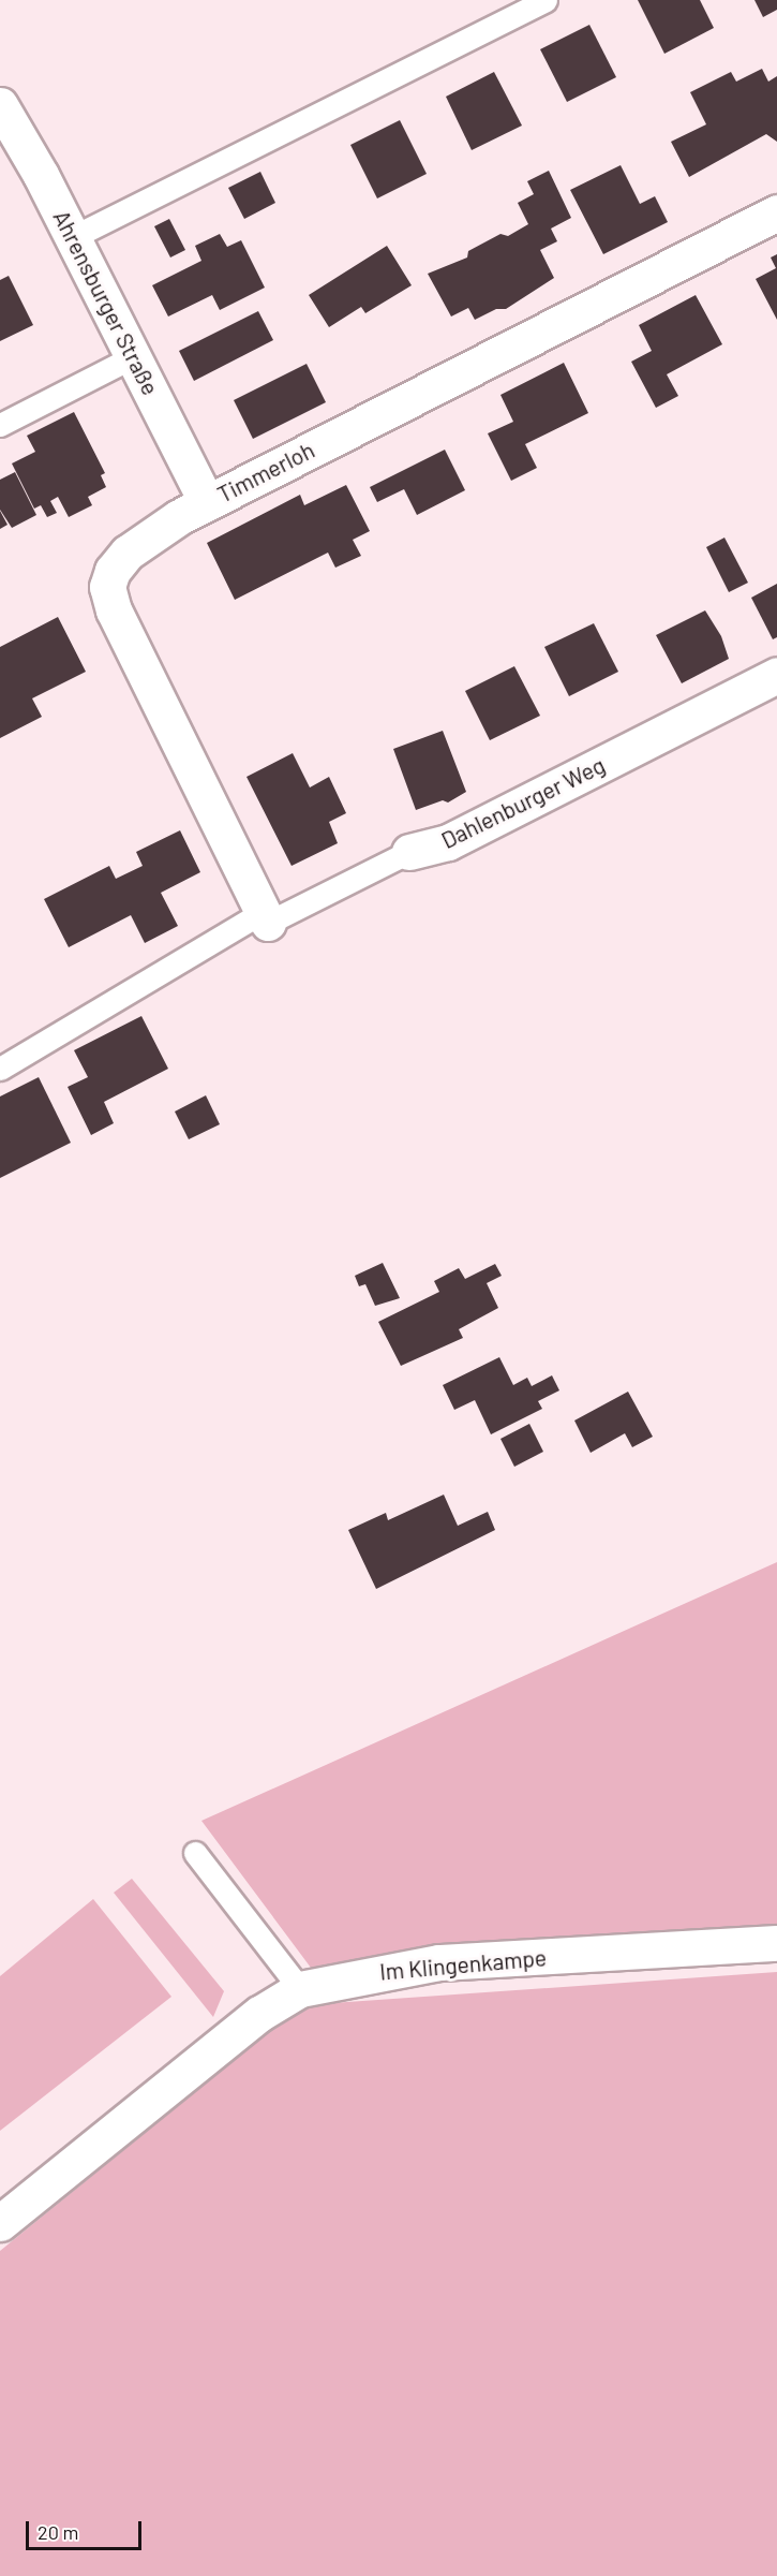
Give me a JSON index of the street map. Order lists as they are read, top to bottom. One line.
{"streets":{"street":["Ahrensburger Straße","Timmerloh","Dahlenburger Weg","Im Klingenkampe"]},"crossings":[["Ahrensburger Straße","Timmerloh"],["Timmerloh","Dahlenburger Weg"]],"scale_bar":"20 m"}
